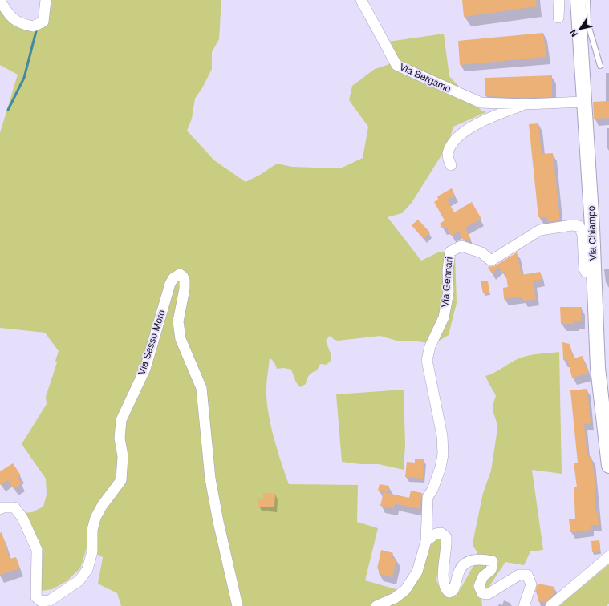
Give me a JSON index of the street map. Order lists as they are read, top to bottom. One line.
{"streets":{"main road":["Via Chiampo"],"street":["Via Bergamo","Via Gennari","Via Sasso Moro"]},"crossings":[["Via Bergamo","Via Chiampo"],["Via Chiampo","Via Gennari"]],"north":"bottom left"}
